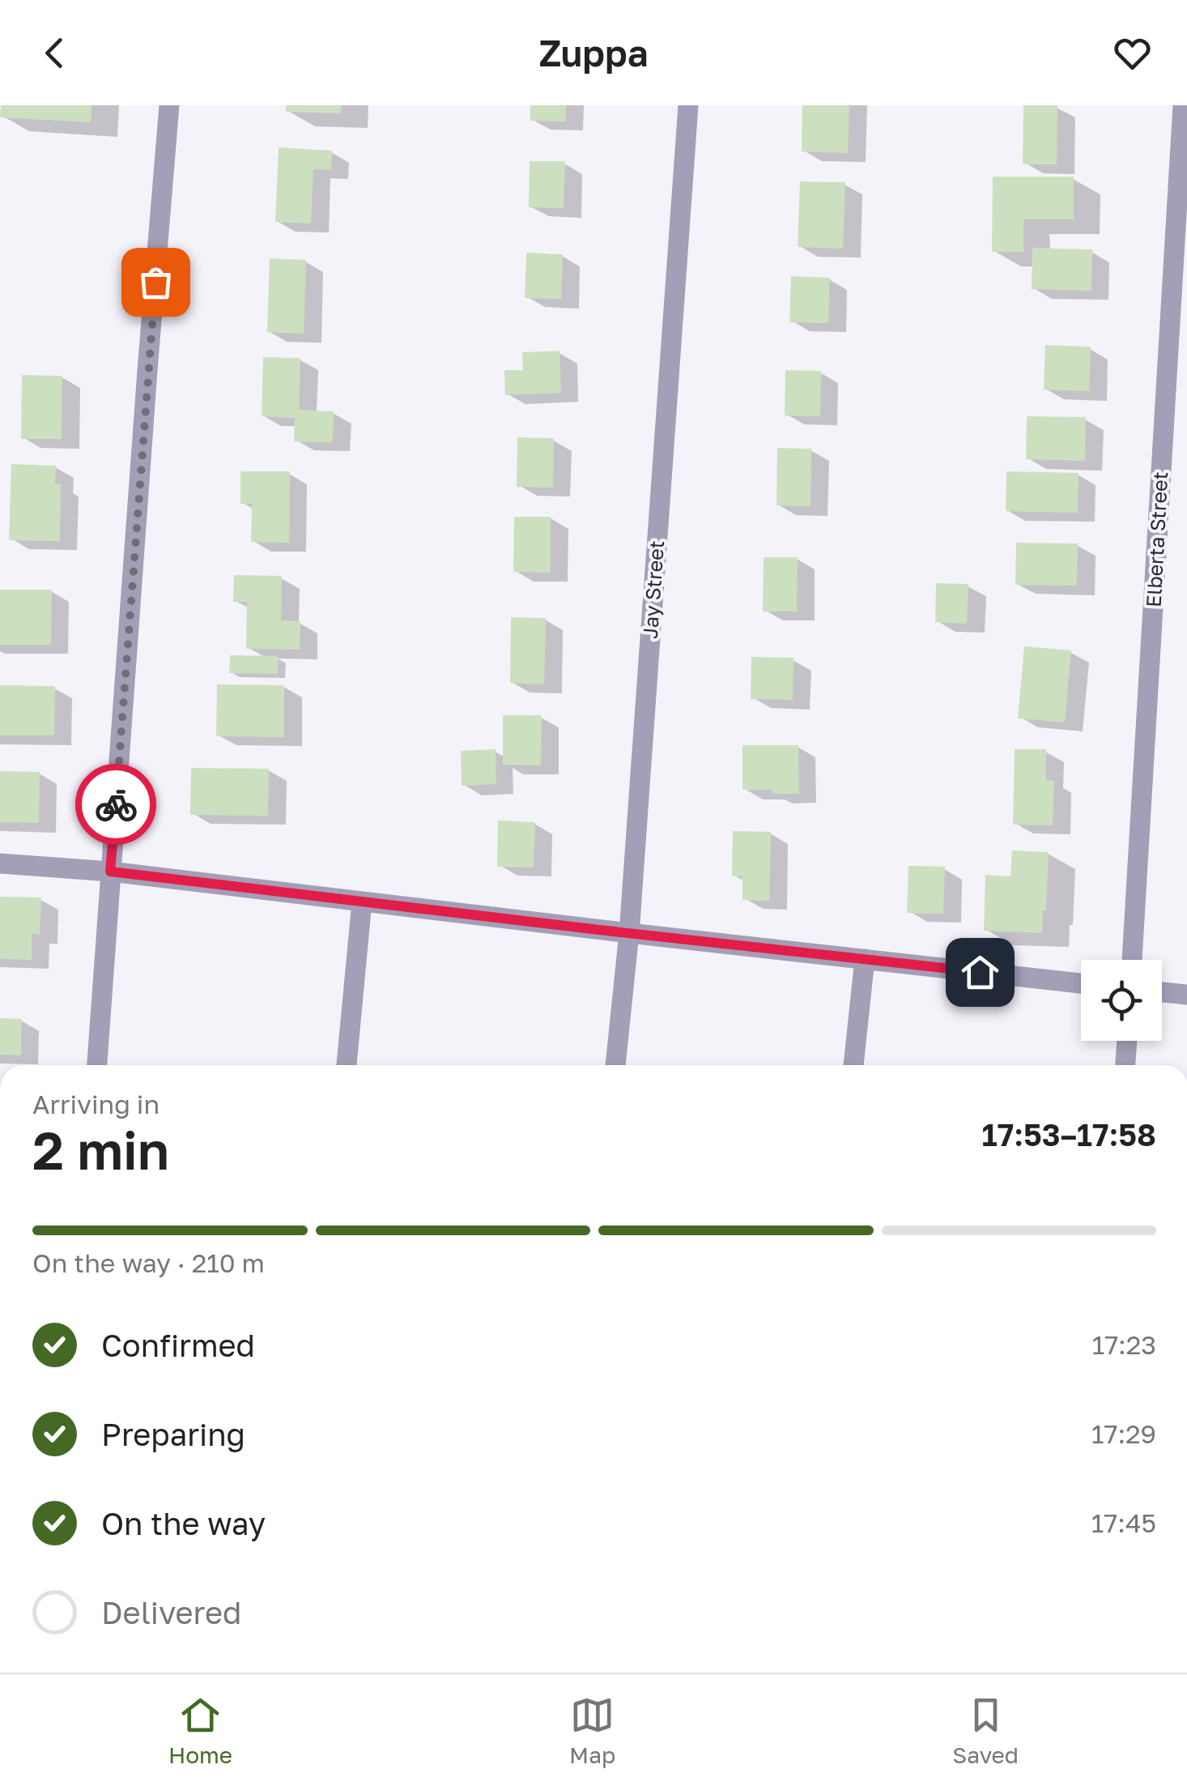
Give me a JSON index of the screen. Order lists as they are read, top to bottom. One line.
{"streets":{"street":["Elberta Street","Jay Street"]},"page":{"header":"Zuppa","heading":["2 min","Arriving in","17:53–17:58"],"bar":"On the way · 210 m","list":[["Confirmed","17:23"],["Preparing","17:29"],["On the way","17:45"],"Delivered"],"tabs":["Home","Map","Saved"]}}
